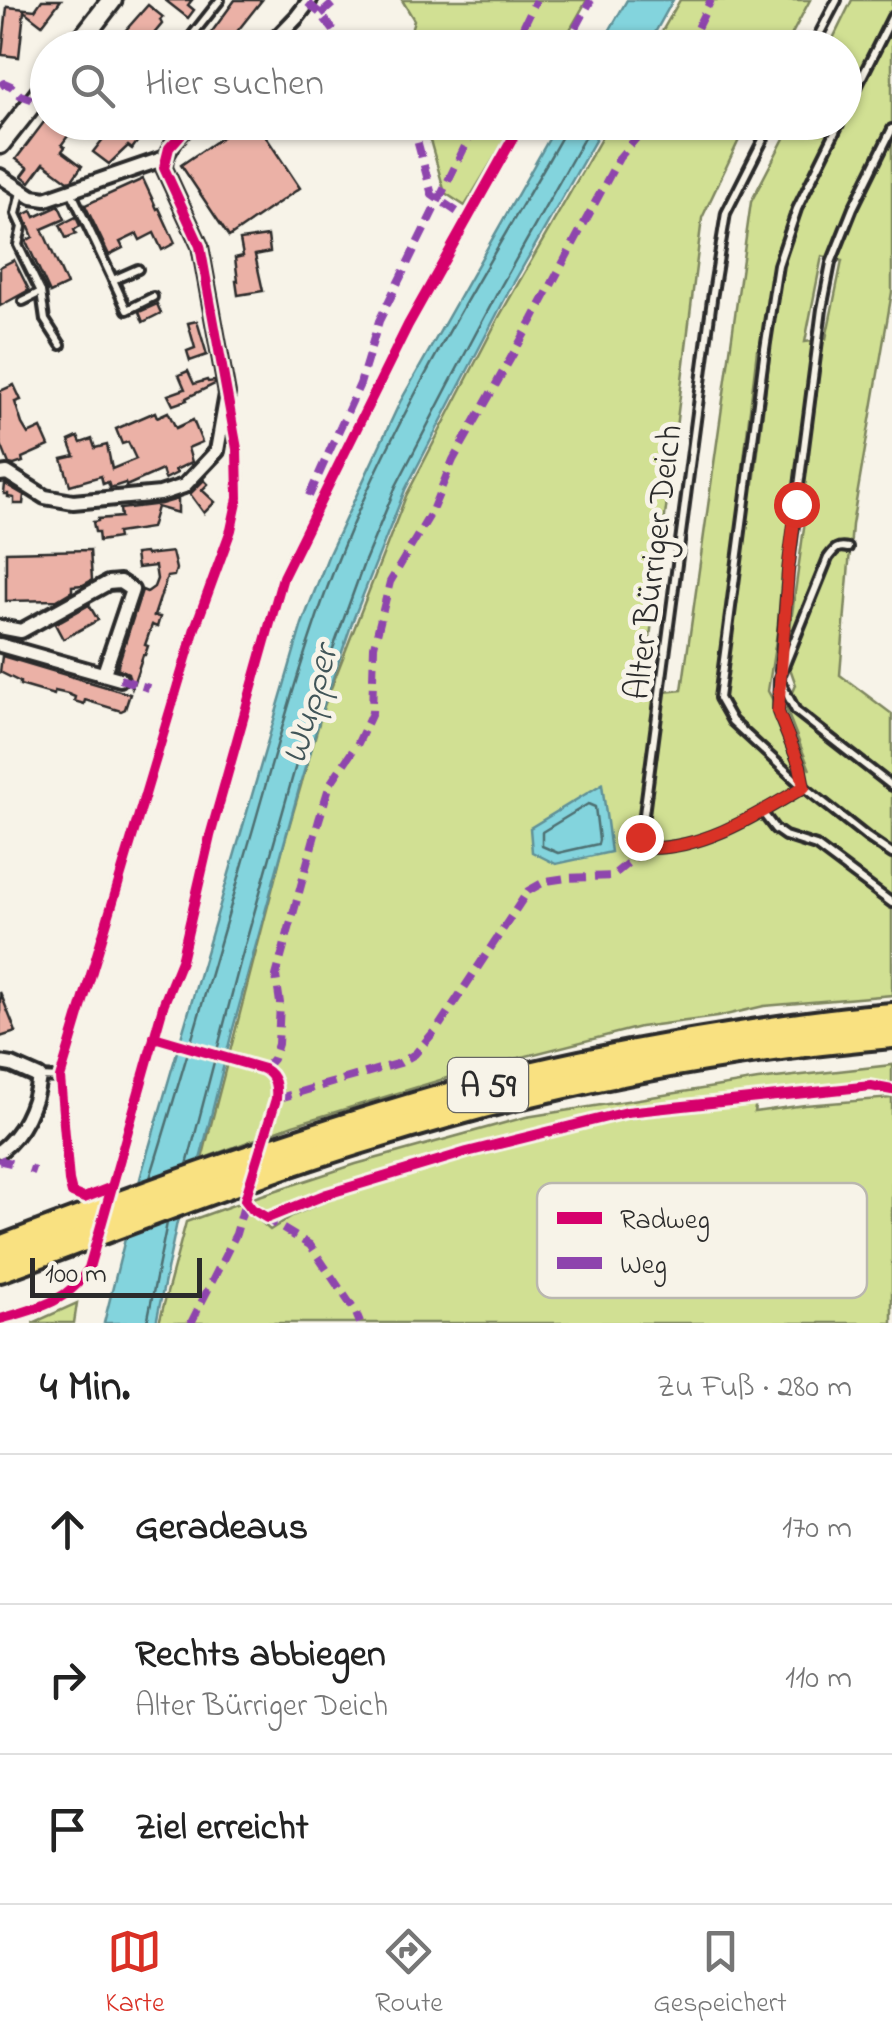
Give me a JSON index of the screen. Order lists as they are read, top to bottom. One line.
{"streets":{"highway":["A 59"],"lane":["Alter Bürriger Deich"]},"water":["Wupper"],"legend":["Radweg","Weg"],"scale_bar":"100 m","page":{"search":"Hier suchen","scale":"100 m","heading":["4 Min.","Zu Fuß · 280 m"],"list":[["Geradeaus","170 m"],["Rechts abbiegen","Alter Bürriger Deich","110 m"],"Ziel erreicht"],"nav":["Karte","Route","Gespeichert"]}}
